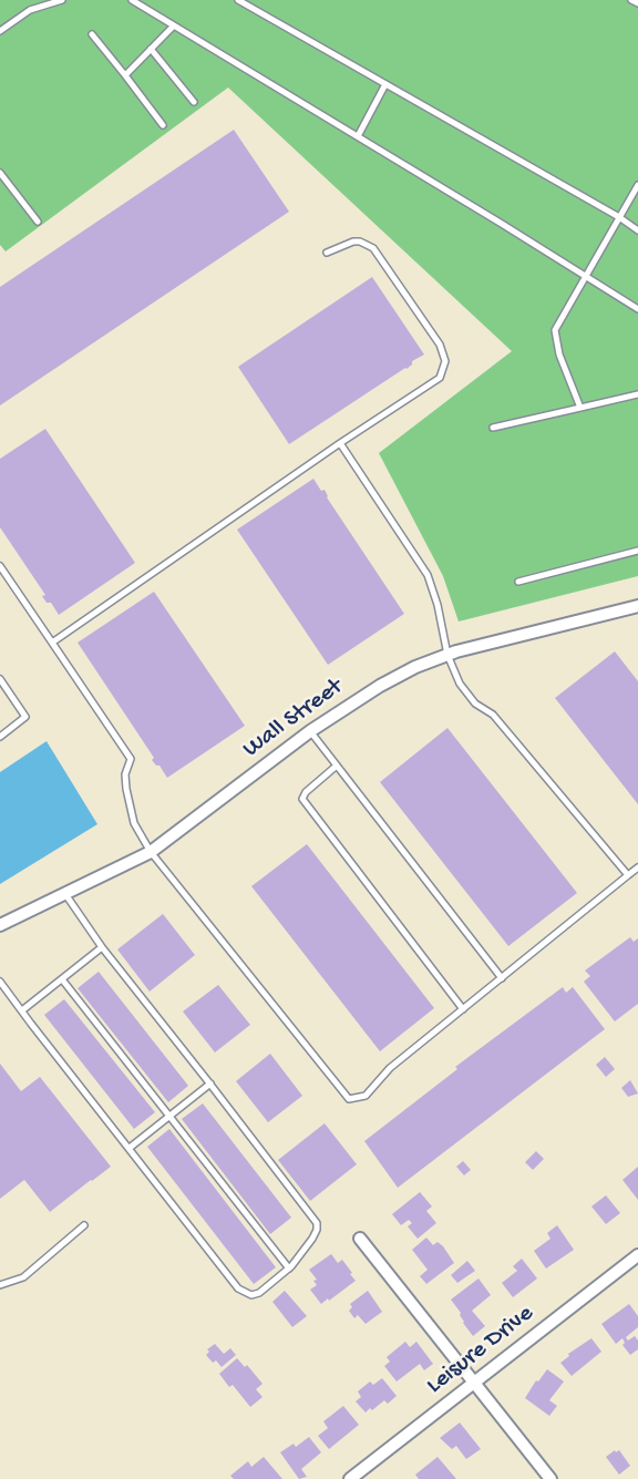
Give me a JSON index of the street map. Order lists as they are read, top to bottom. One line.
{"streets":{"street":["Wall Street","Leisure Drive"]}}
